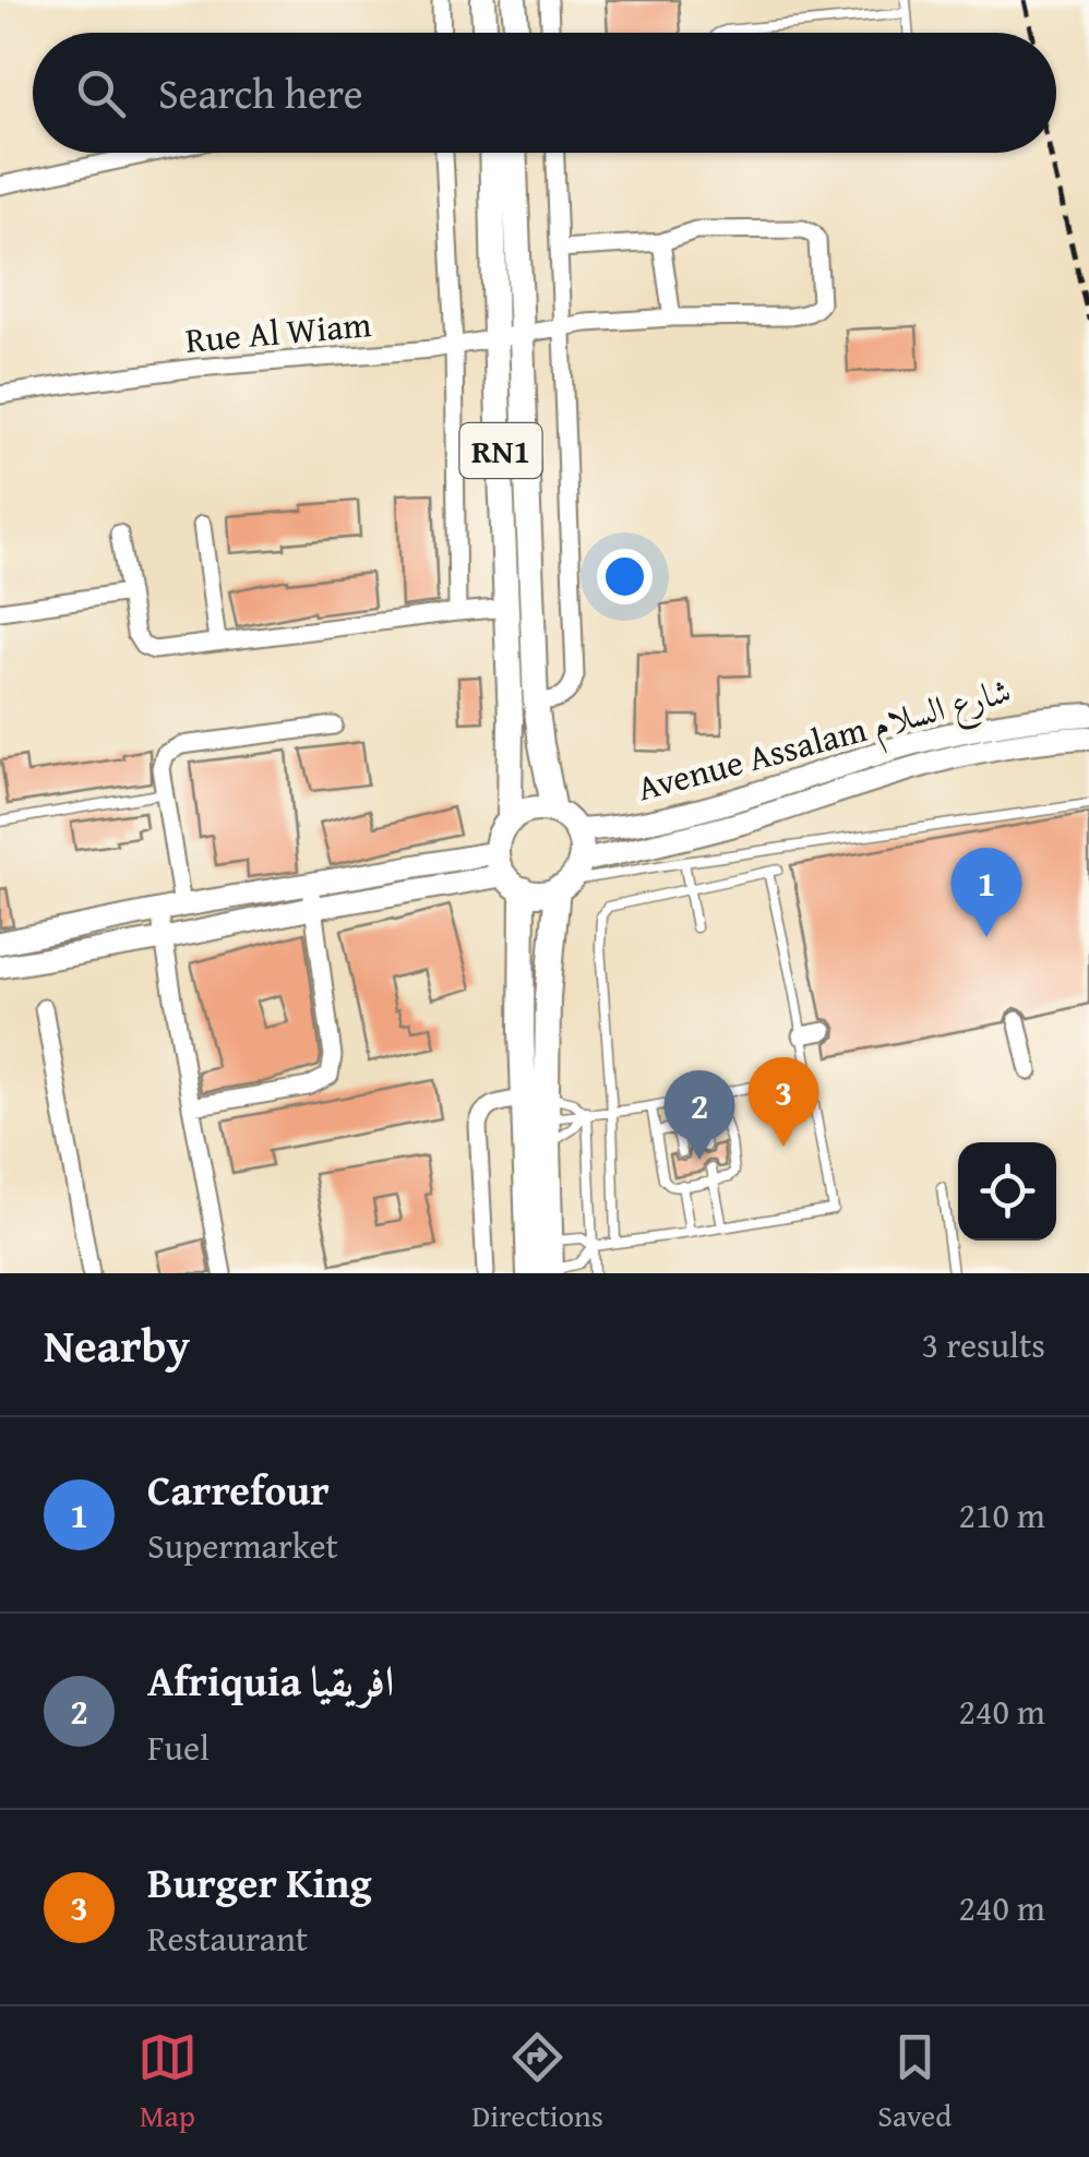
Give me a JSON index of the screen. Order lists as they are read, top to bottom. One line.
{"streets":{"main road":["RN1"],"street":["Rue Al Wiam","Avenue Assalam شارع السلام"]},"crossings":[["Rue Al Wiam","RN1"],["RN1","Avenue Assalam شارع السلام"]],"page":{"search":"Search here","pins":["1","3","2"],"heading":["Nearby","3 results"],"list":[{"mark":"1","name":"Carrefour","note":"Supermarket","value":"210 m"},{"mark":"2","name":"Afriquia افريقيا","note":"Fuel","value":"240 m"},{"mark":"3","name":"Burger King","note":"Restaurant","value":"240 m"}],"nav":["Map","Directions","Saved"]}}
